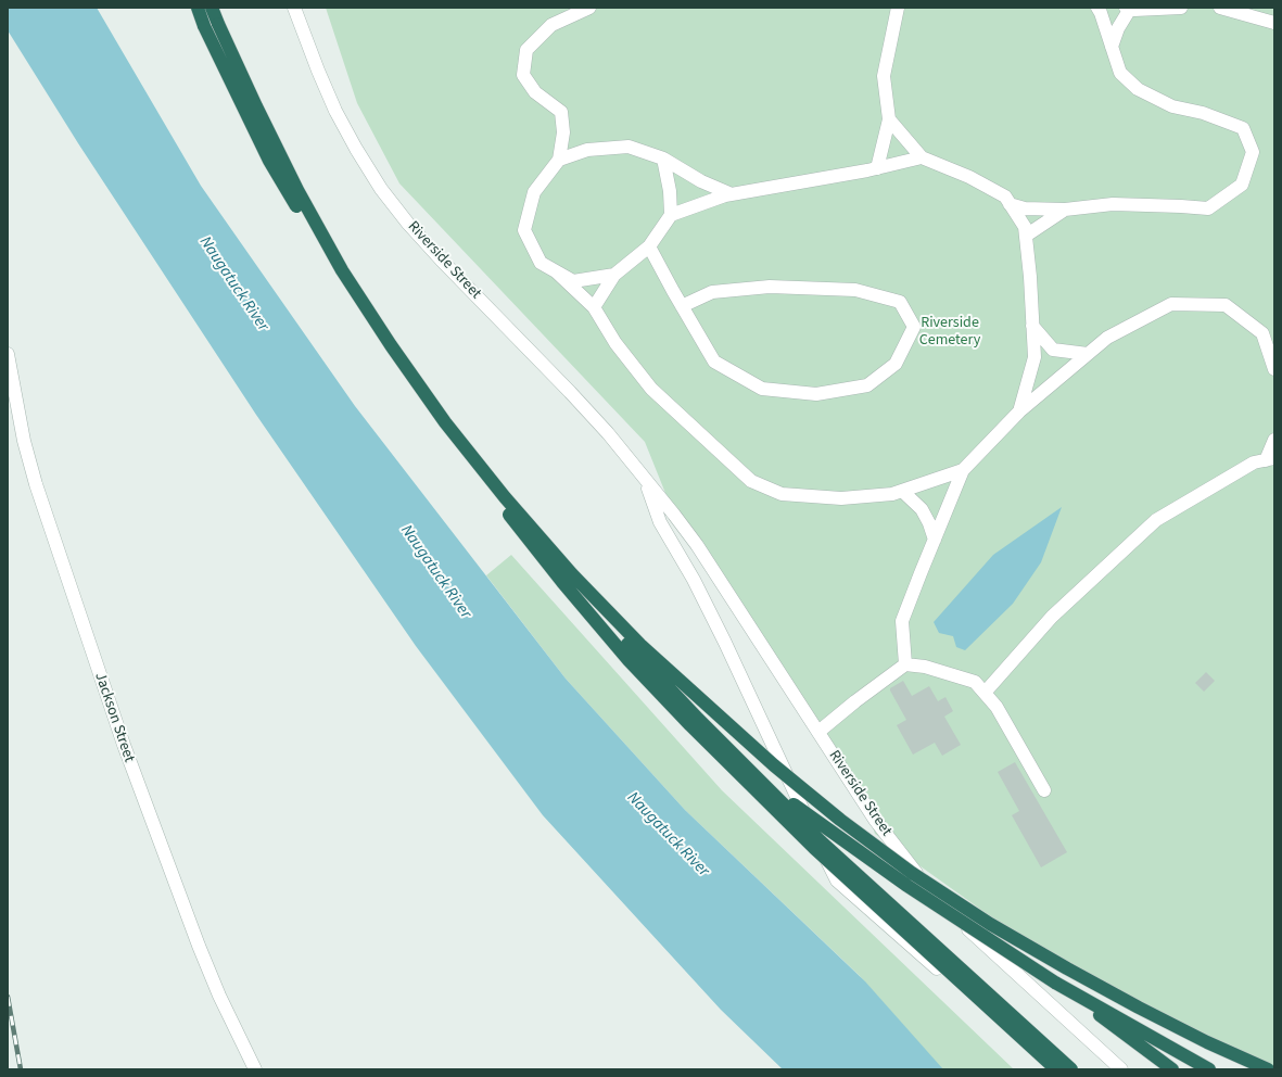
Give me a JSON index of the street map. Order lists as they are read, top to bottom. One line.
{"streets":{"street":["Riverside Street","Jackson Street"]},"water":["Naugatuck River"],"parks":["Riverside Cemetery"]}
